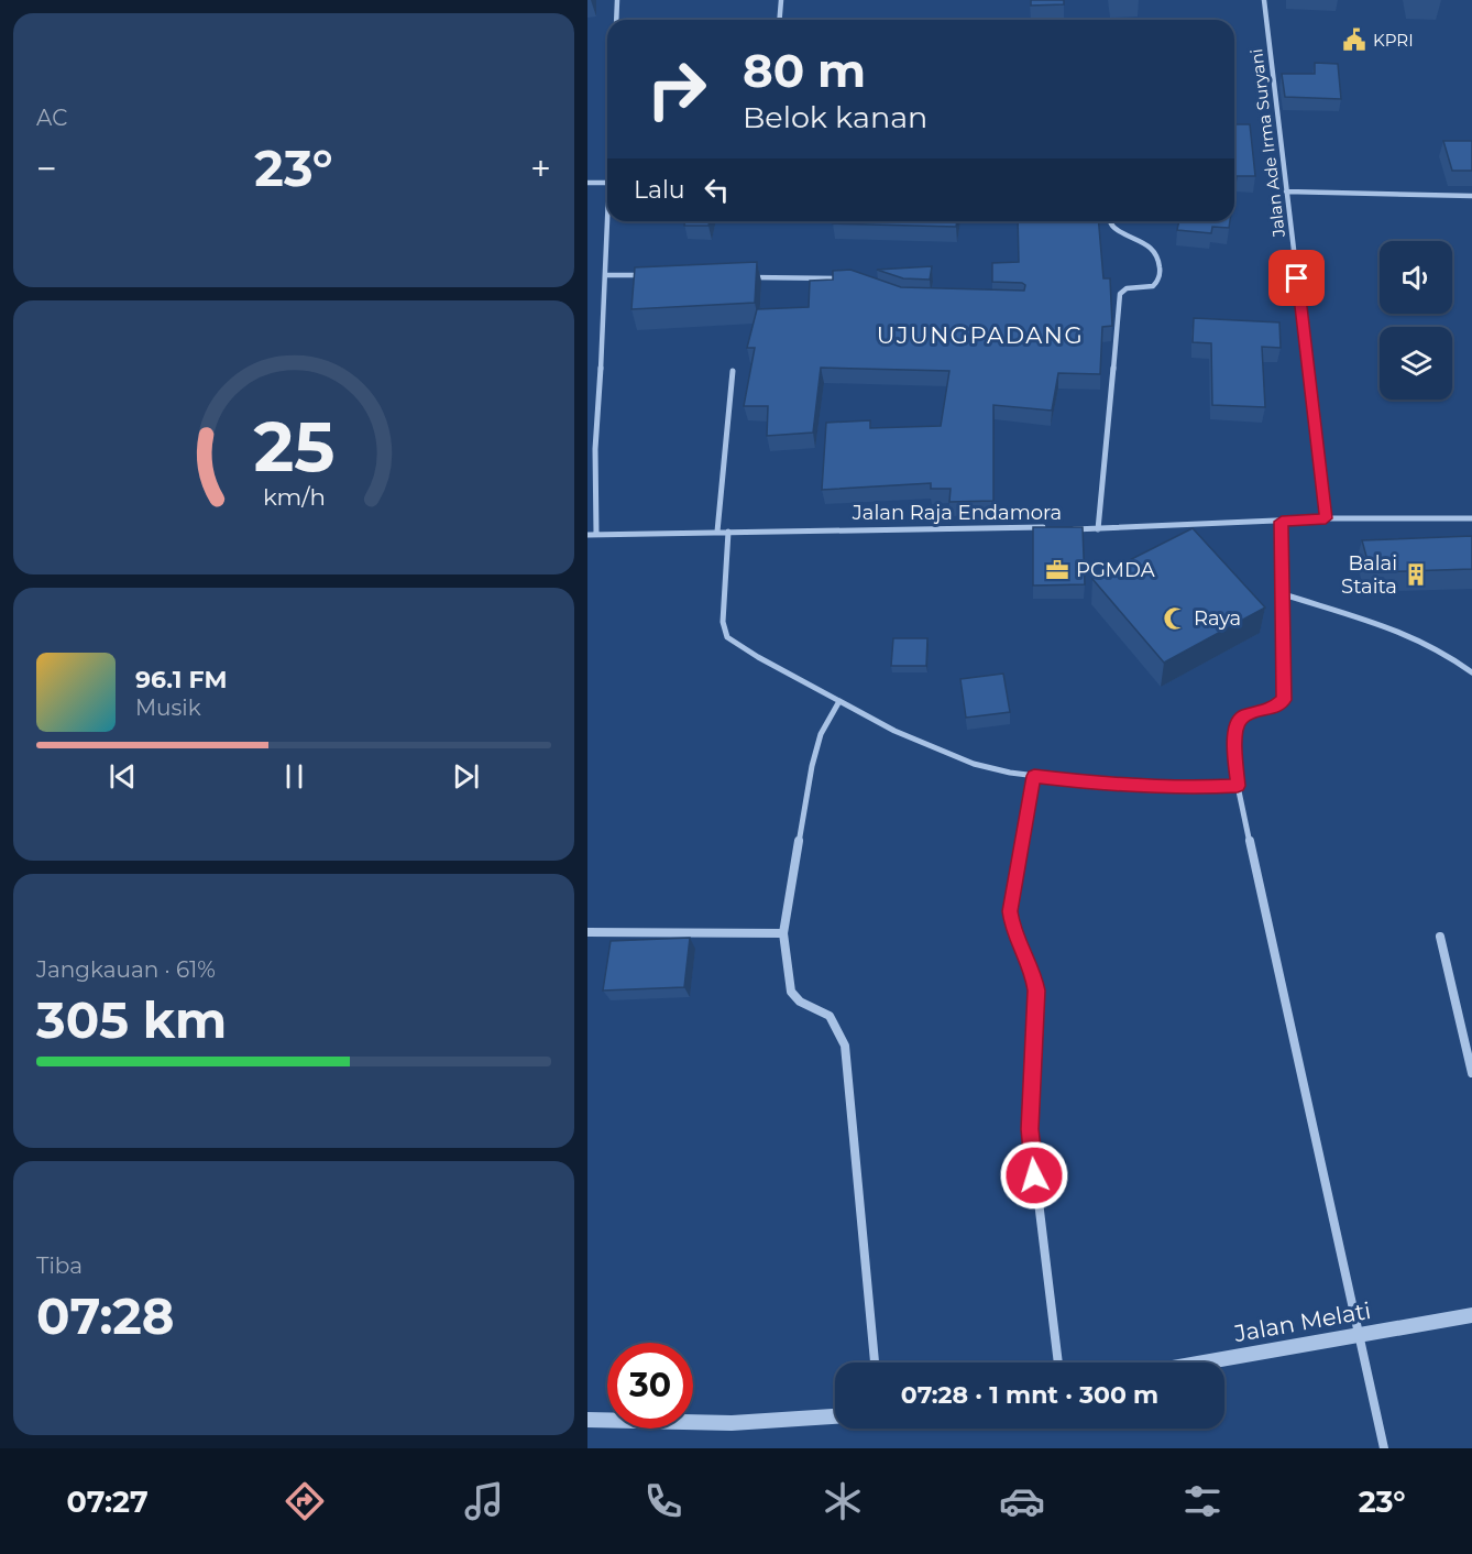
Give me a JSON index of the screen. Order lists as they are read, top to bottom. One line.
{"streets":{"street":["Jalan Ade Irma Suryani","Jalan Raja Endamora","Jalan Melati"]},"crossings":[["Jalan Ade Irma Suryani","Jalan Raja Endamora"]],"districts":["UJUNGPADANG"],"places":{"public building":["KPRI"],"office":["PGMDA"],"building":["Balai Staita"],"mosque":["Raya"]},"page":{"tile":["AC",["Jangkauan · 61%","305 km"],["Tiba","07:28"]],"turn":["80 m","Belok kanan"],"heat":["−","23°","+"],"then":"Lalu","song":["96.1 FM","Musik"],"limit":"30","trip":"07:28 · 1 mnt · 300 m","tabs":["07:27","23°"],"gauge":["25","km/h"]}}
